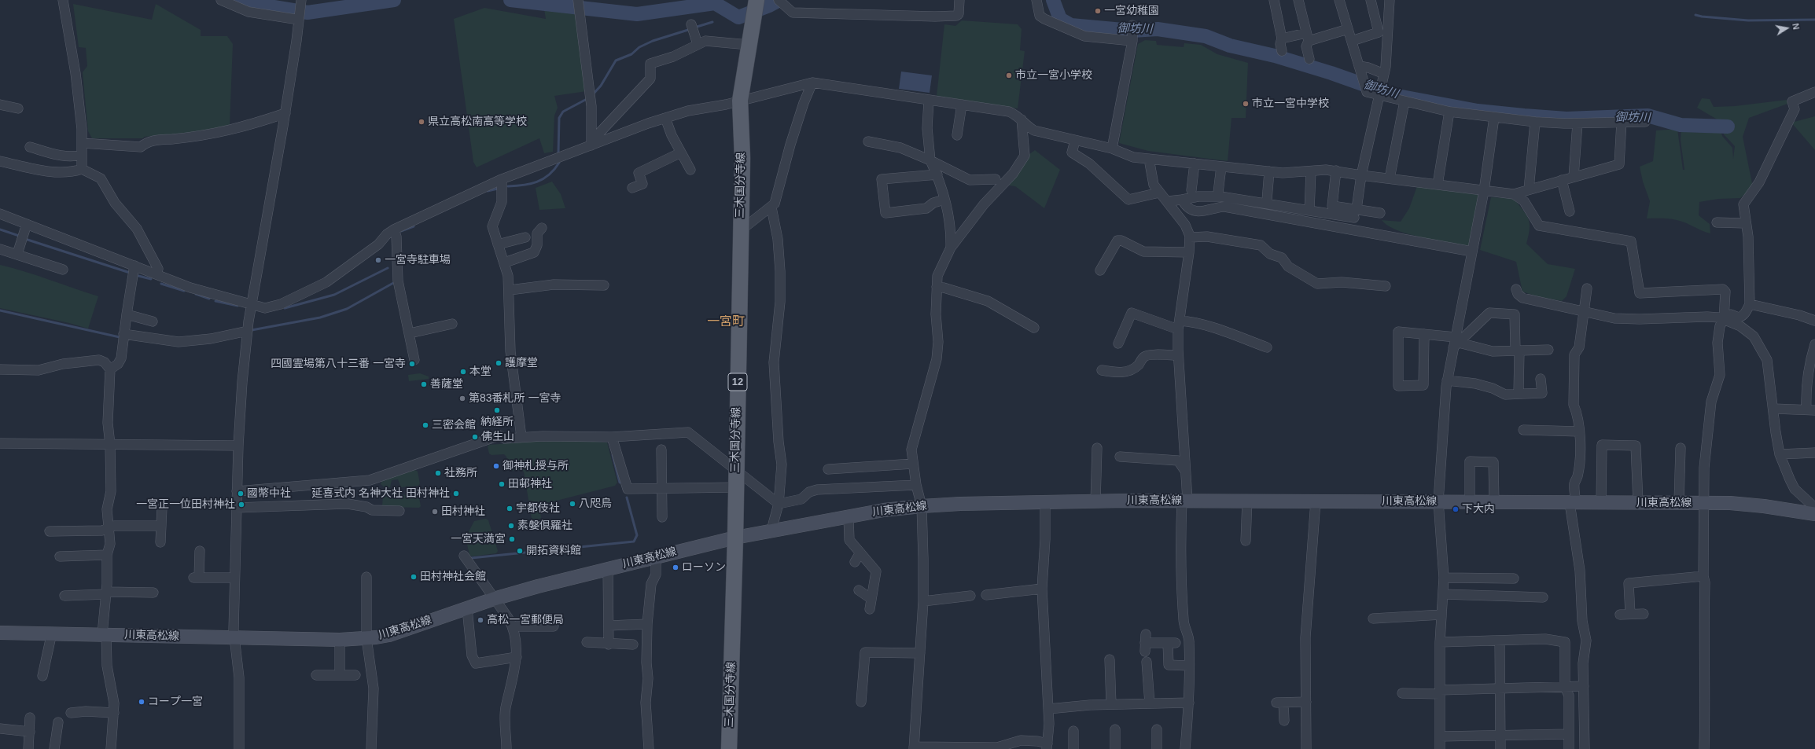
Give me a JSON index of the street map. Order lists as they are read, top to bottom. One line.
{"streets":{"main road":["三木国分寺線","12","川東高松線"]},"crossings":[["三木国分寺線","川東高松線"]],"districts":["一宮町"],"water":["御坊川"],"places":["一宮幼稚園","市立一宮小学校","市立一宮中学校","県立高松南高等学校","一宮寺駐車場","護摩堂","四國霊場第八十三番 一宮寺","本堂","善薩堂","第83番札所 一宮寺","納経所","三密会館","佛生山","御神札授与所","社務所","田邨神社","國幣中社","延喜式内 名神大社 田村神社","八咫烏","一宮正一位田村神社","宇都伎社","下大内","田村神社","素媻倶羅社","一宮天満宮","開拓資料館","ローソン","田村神社会館","高松一宮郵便局","コープ一宮"],"north":"right"}
